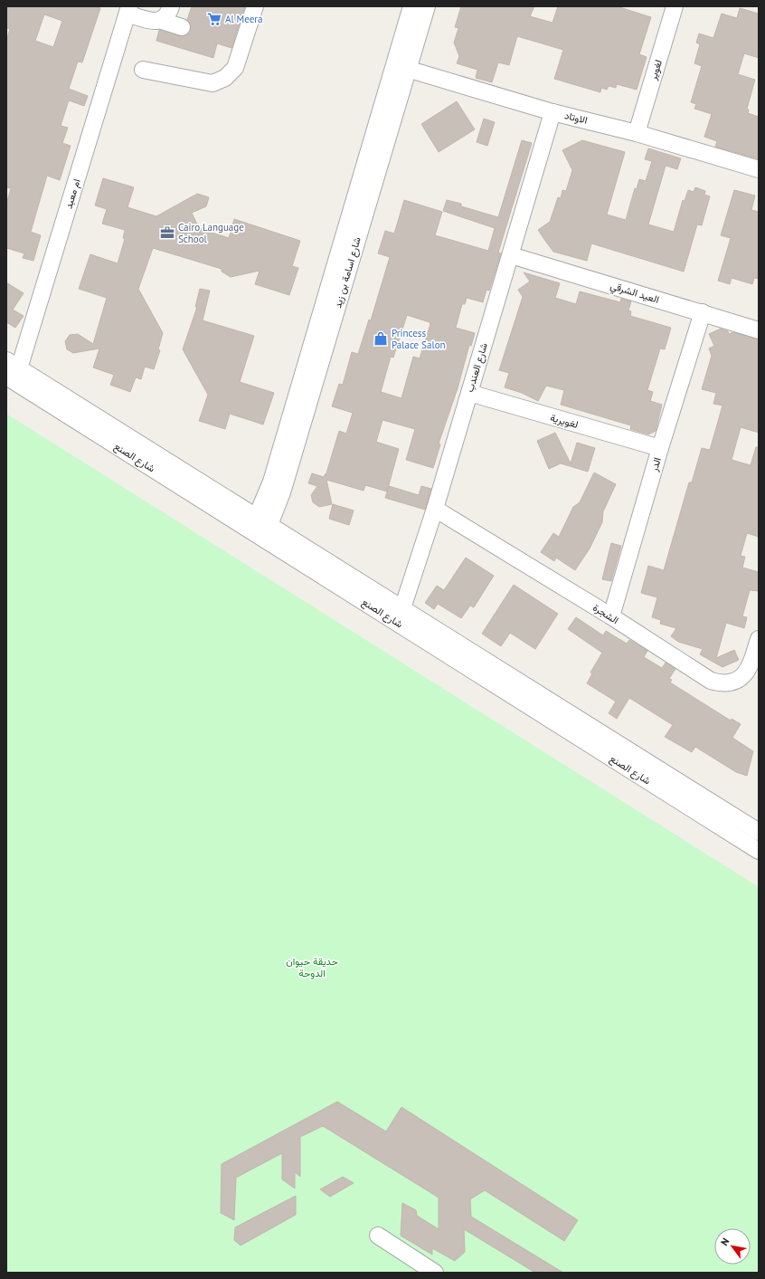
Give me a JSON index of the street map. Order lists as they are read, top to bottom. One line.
{"streets":{"street":["لغوير","الاوتاد","ام معبد","شارع اسامة بن زيد","العيد الشرقي","شارع العندب","لغويرية","شارع الصنع","الدر","الشجرة"]},"crossings":[["لغوير","الاوتاد"],["الاوتاد","شارع اسامة بن زيد"],["الاوتاد","شارع العندب"],["ام معبد","شارع الصنع"],["شارع اسامة بن زيد","شارع الصنع"],["العيد الشرقي","شارع العندب"],["العيد الشرقي","الدر"],["شارع العندب","لغويرية"],["شارع العندب","شارع الصنع"],["شارع العندب","الشجرة"],["لغويرية","الدر"],["الدر","الشجرة"]],"parks":["حديقة حيوان الدوحة"],"places":{"supermarket":["Al Meera"],"office":["Cairo Language School"],"shop":["Princess Palace Salon"]},"north":"top left"}
